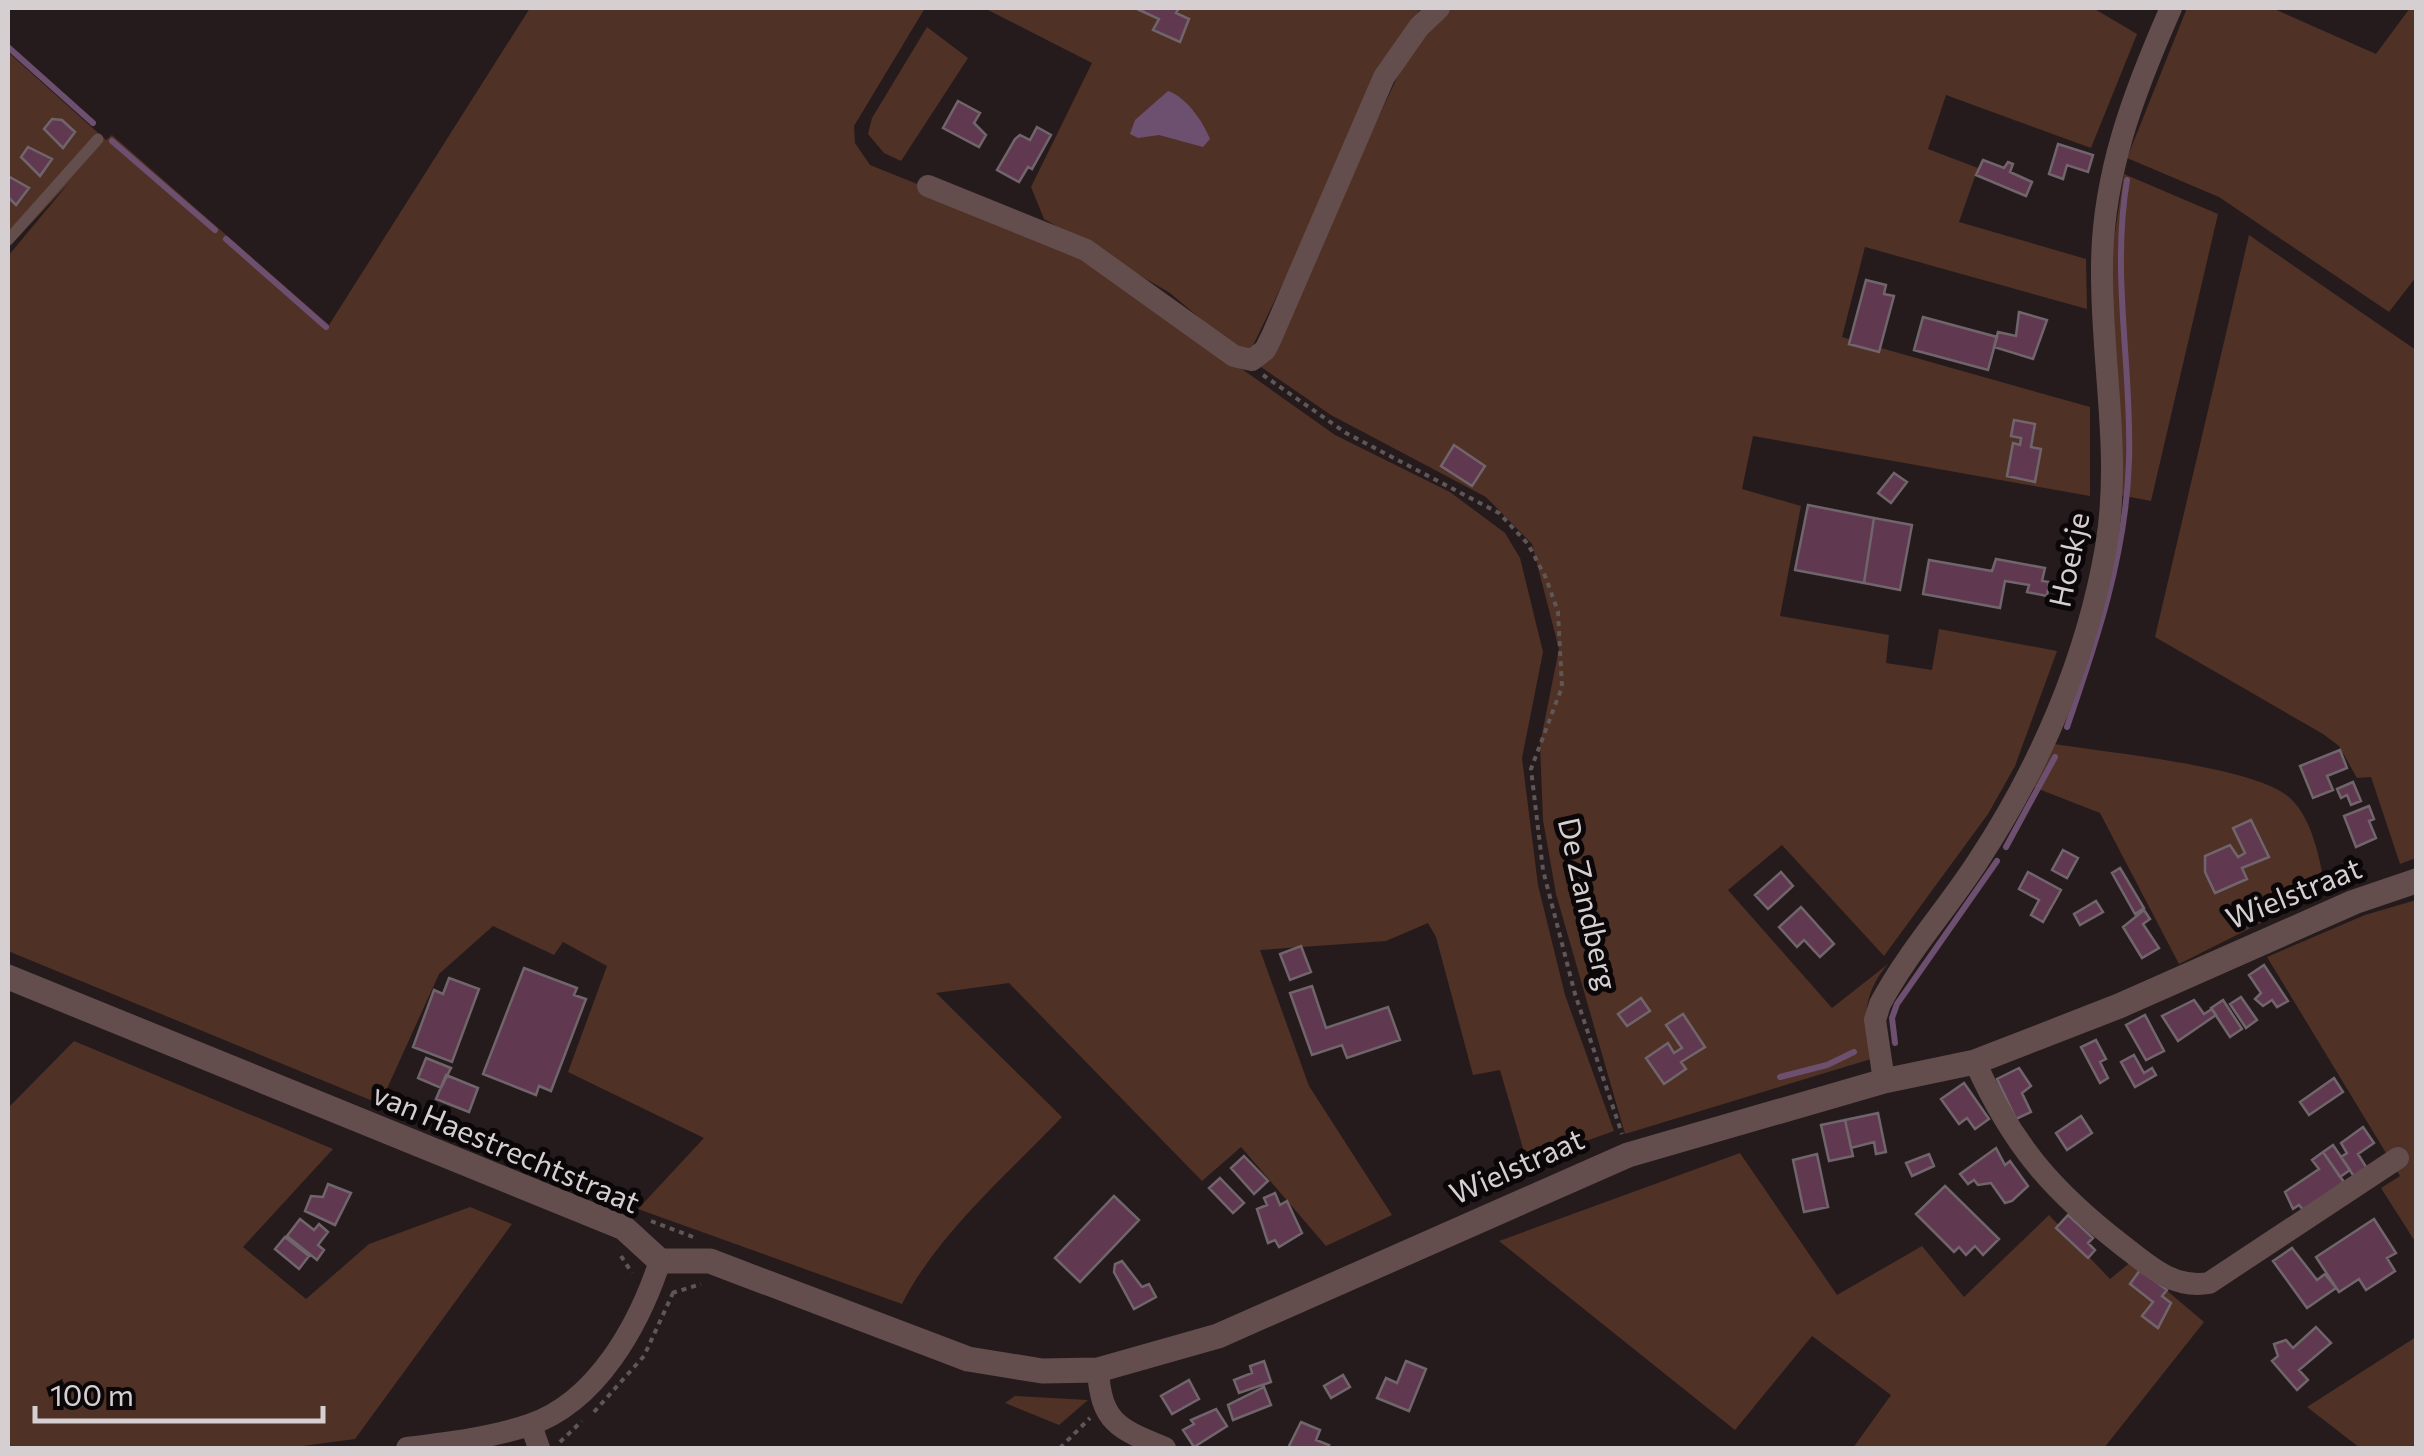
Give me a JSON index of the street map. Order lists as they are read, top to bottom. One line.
{"streets":{"street":["Hoekje","Wielstraat","van Haestrechtstraat"],"path":["De Zandberg"]},"crossings":[["Hoekje","Wielstraat"]],"scale_bar":"100 m"}
